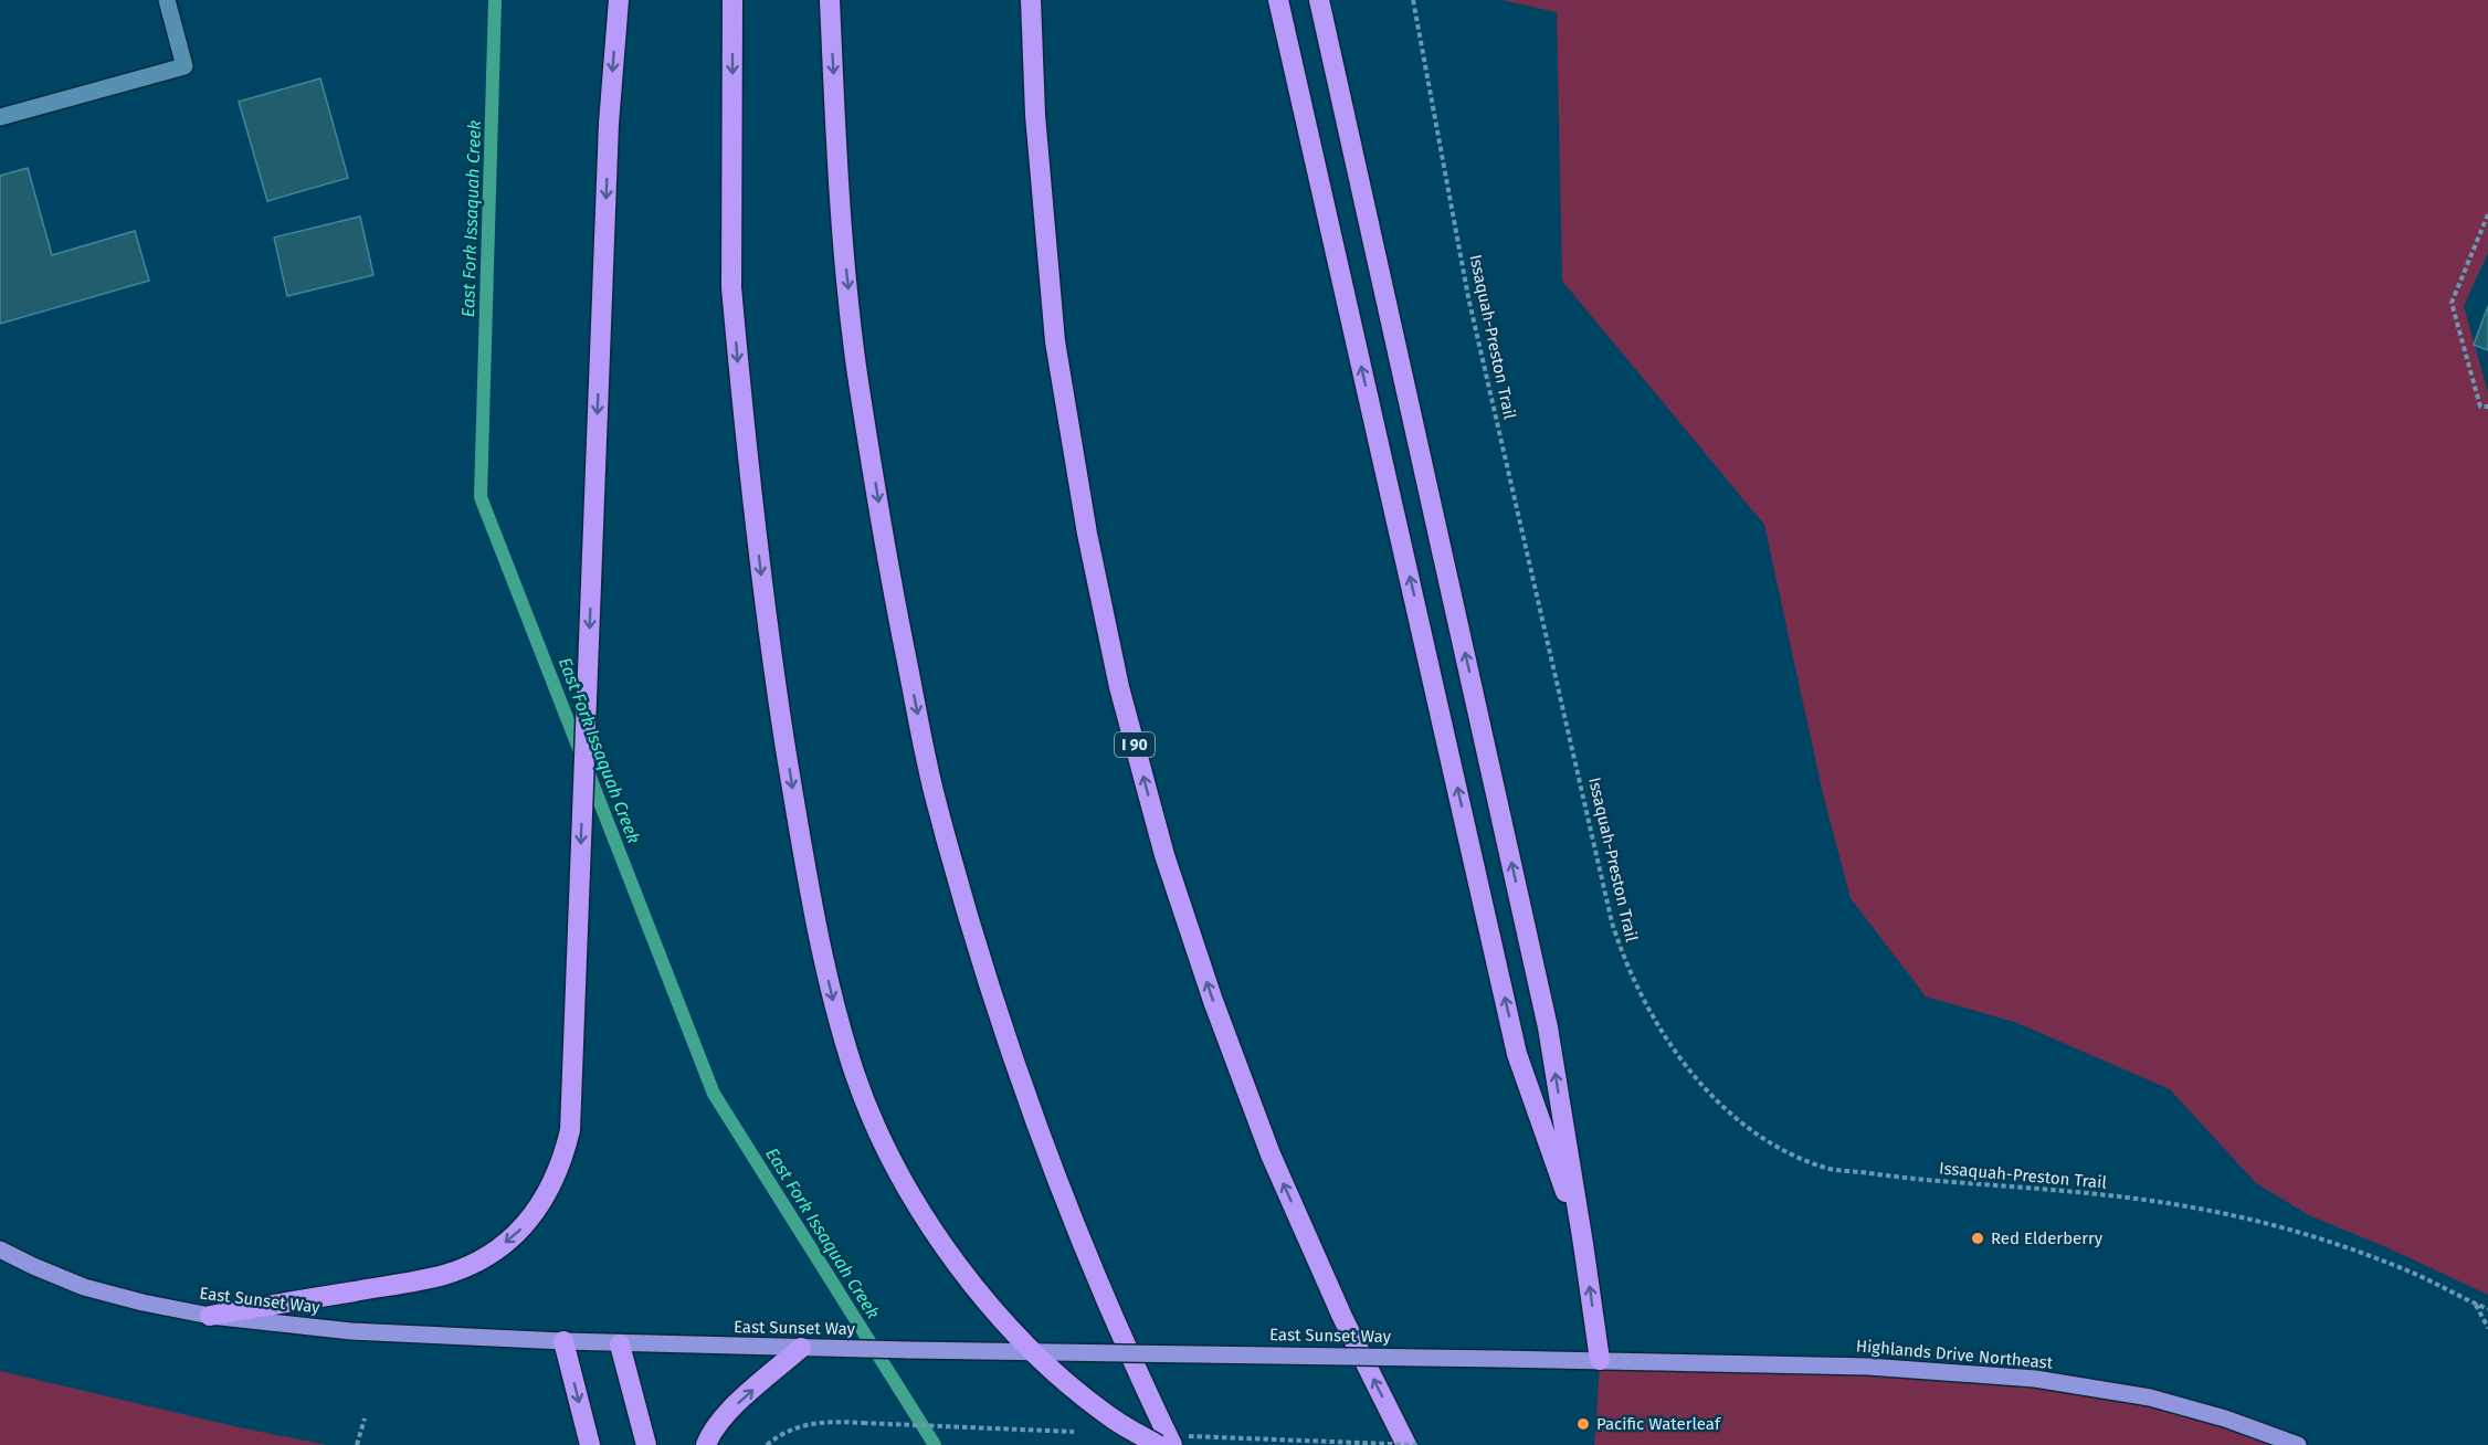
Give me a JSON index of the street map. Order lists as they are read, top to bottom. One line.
{"streets":{"highway":["I 90"],"main road":["East Sunset Way","Highlands Drive Northeast"],"path":["Issaquah-Preston Trail"]},"crossings":[["East Sunset Way","Highlands Drive Northeast"]],"water":["East Fork Issaquah Creek"],"places":["Red Elderberry","Pacific Waterleaf"]}
